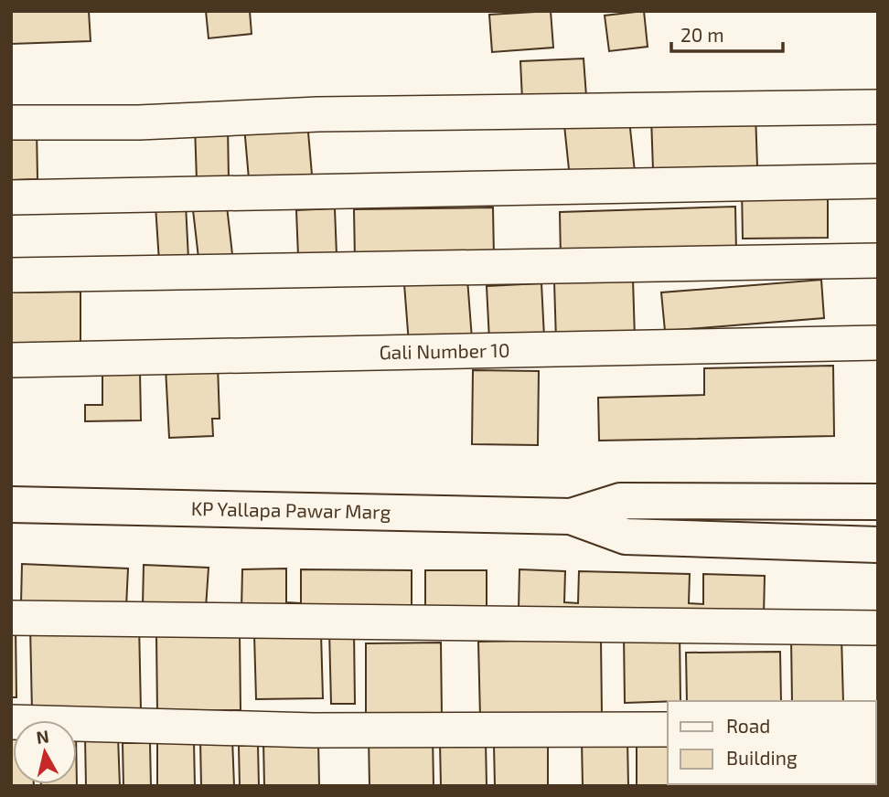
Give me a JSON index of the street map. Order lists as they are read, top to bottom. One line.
{"streets":{"street":["Gali Number 10","KP Yallapa Pawar Marg"]},"legend":["Road","Building"],"scale_bar":"20 m","north":"top"}
